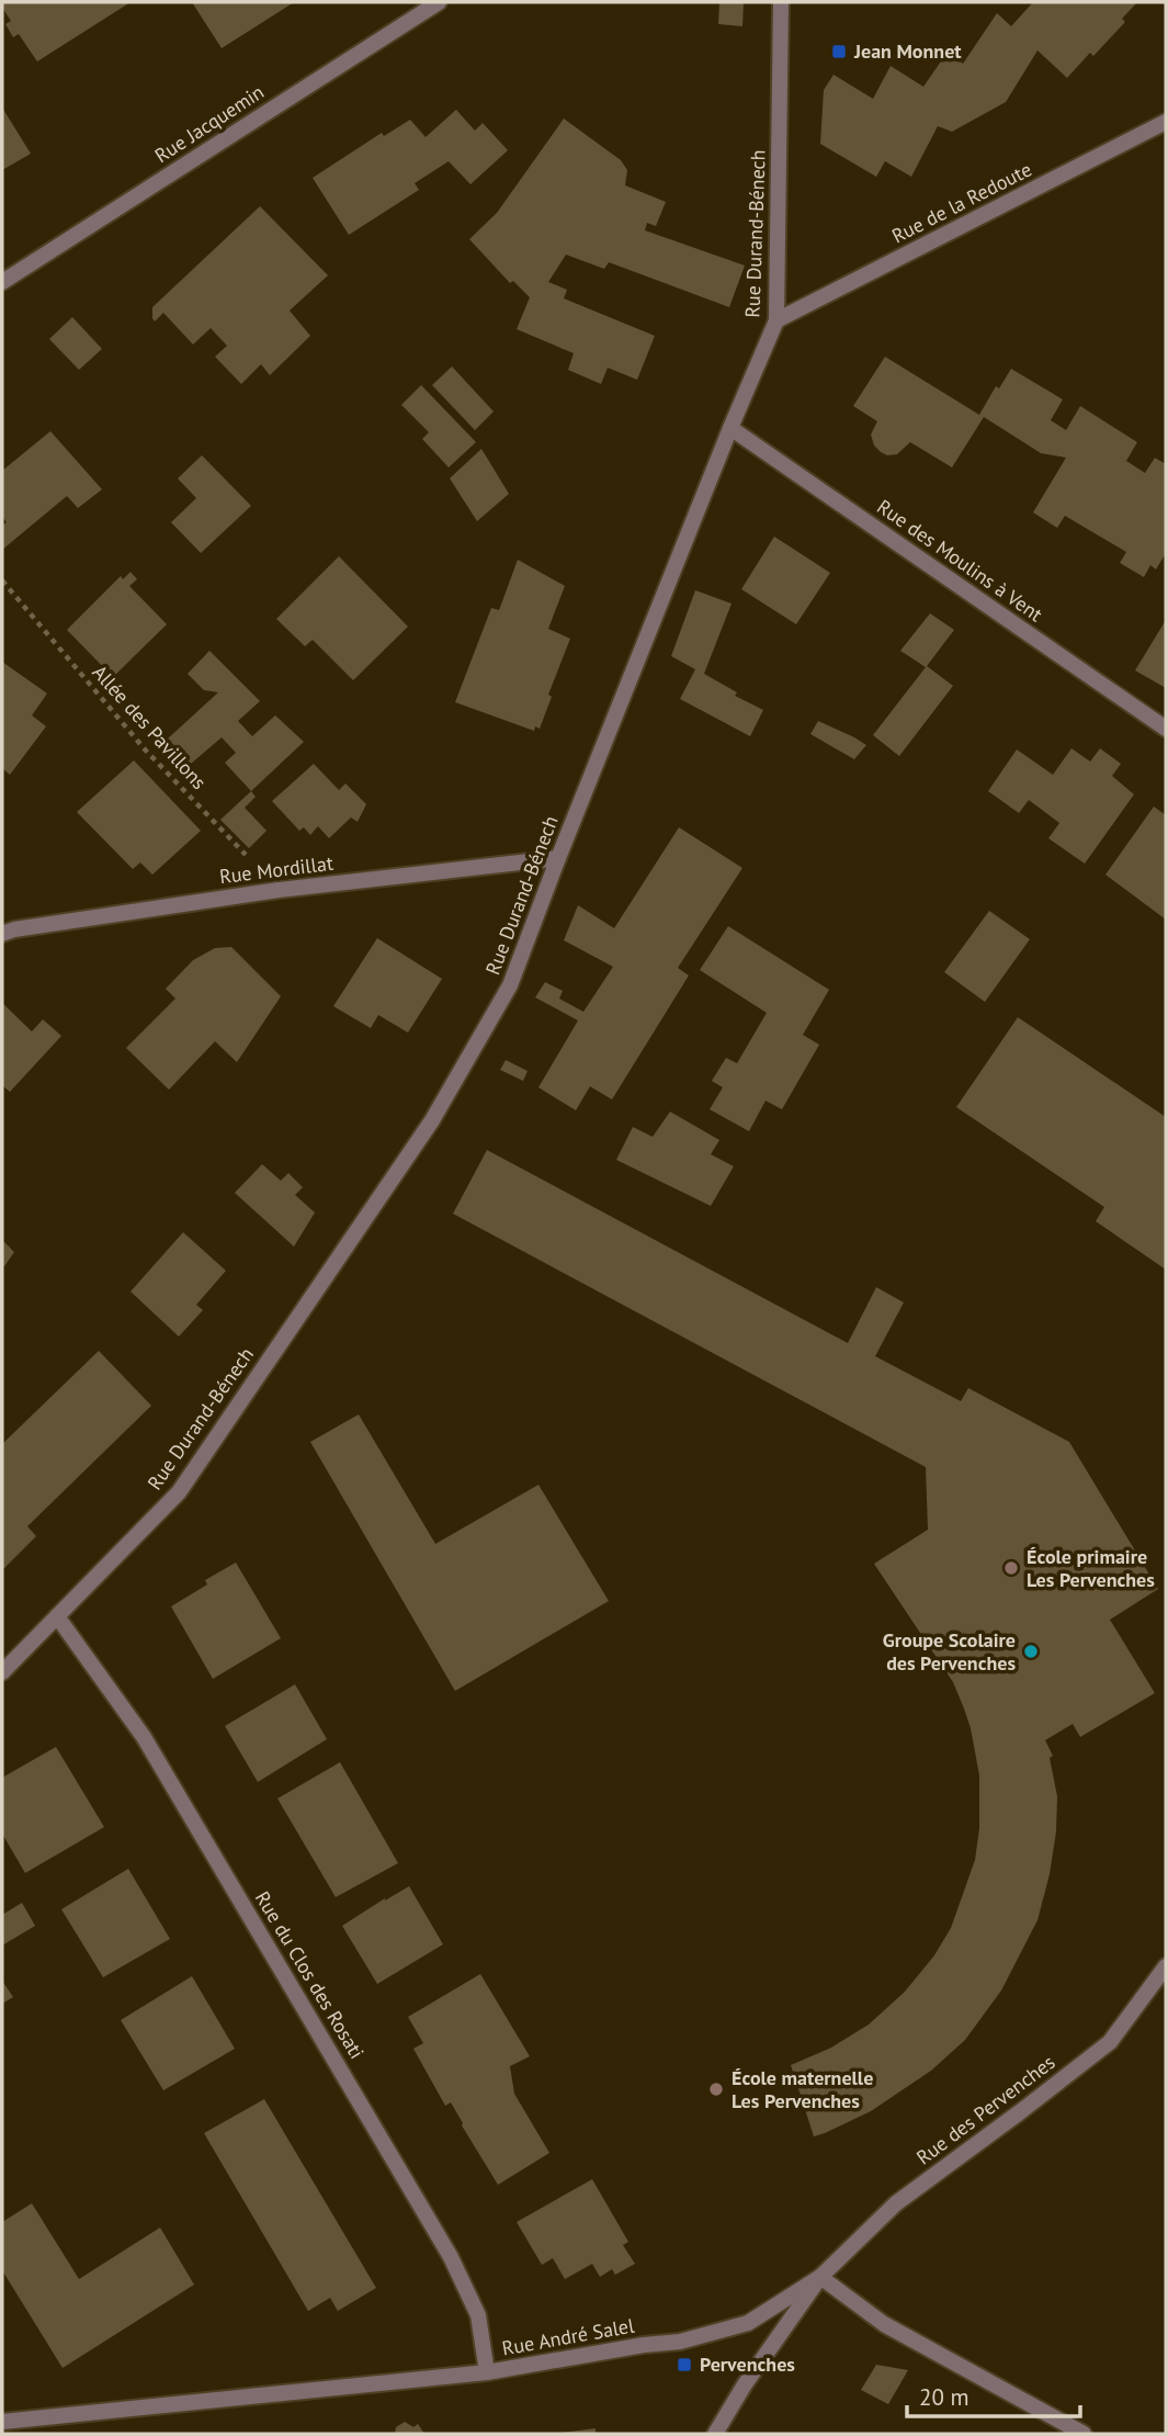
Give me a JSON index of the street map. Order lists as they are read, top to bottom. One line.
{"streets":{"street":["Rue Jacquemin","Rue de la Redoute","Rue Durand-Bénech","Rue des Moulins à Vent","Rue Mordillat","Rue du Clos des Rosati","Rue des Pervenches","Rue André Salel"],"path":["Allée des Pavillons"]},"crossings":[["Rue de la Redoute","Rue Durand-Bénech"],["Rue Durand-Bénech","Rue des Moulins à Vent"],["Rue Durand-Bénech","Rue Mordillat"],["Rue Durand-Bénech","Rue du Clos des Rosati"],["Allée des Pavillons","Rue Mordillat"],["Rue du Clos des Rosati","Rue André Salel"],["Rue des Pervenches","Rue André Salel"]],"places":{"transit":["Jean Monnet","Pervenches"],"other":["École primaire Les Pervenches","Groupe Scolaire des Pervenches","École maternelle Les Pervenches"]},"scale_bar":"20 m"}
